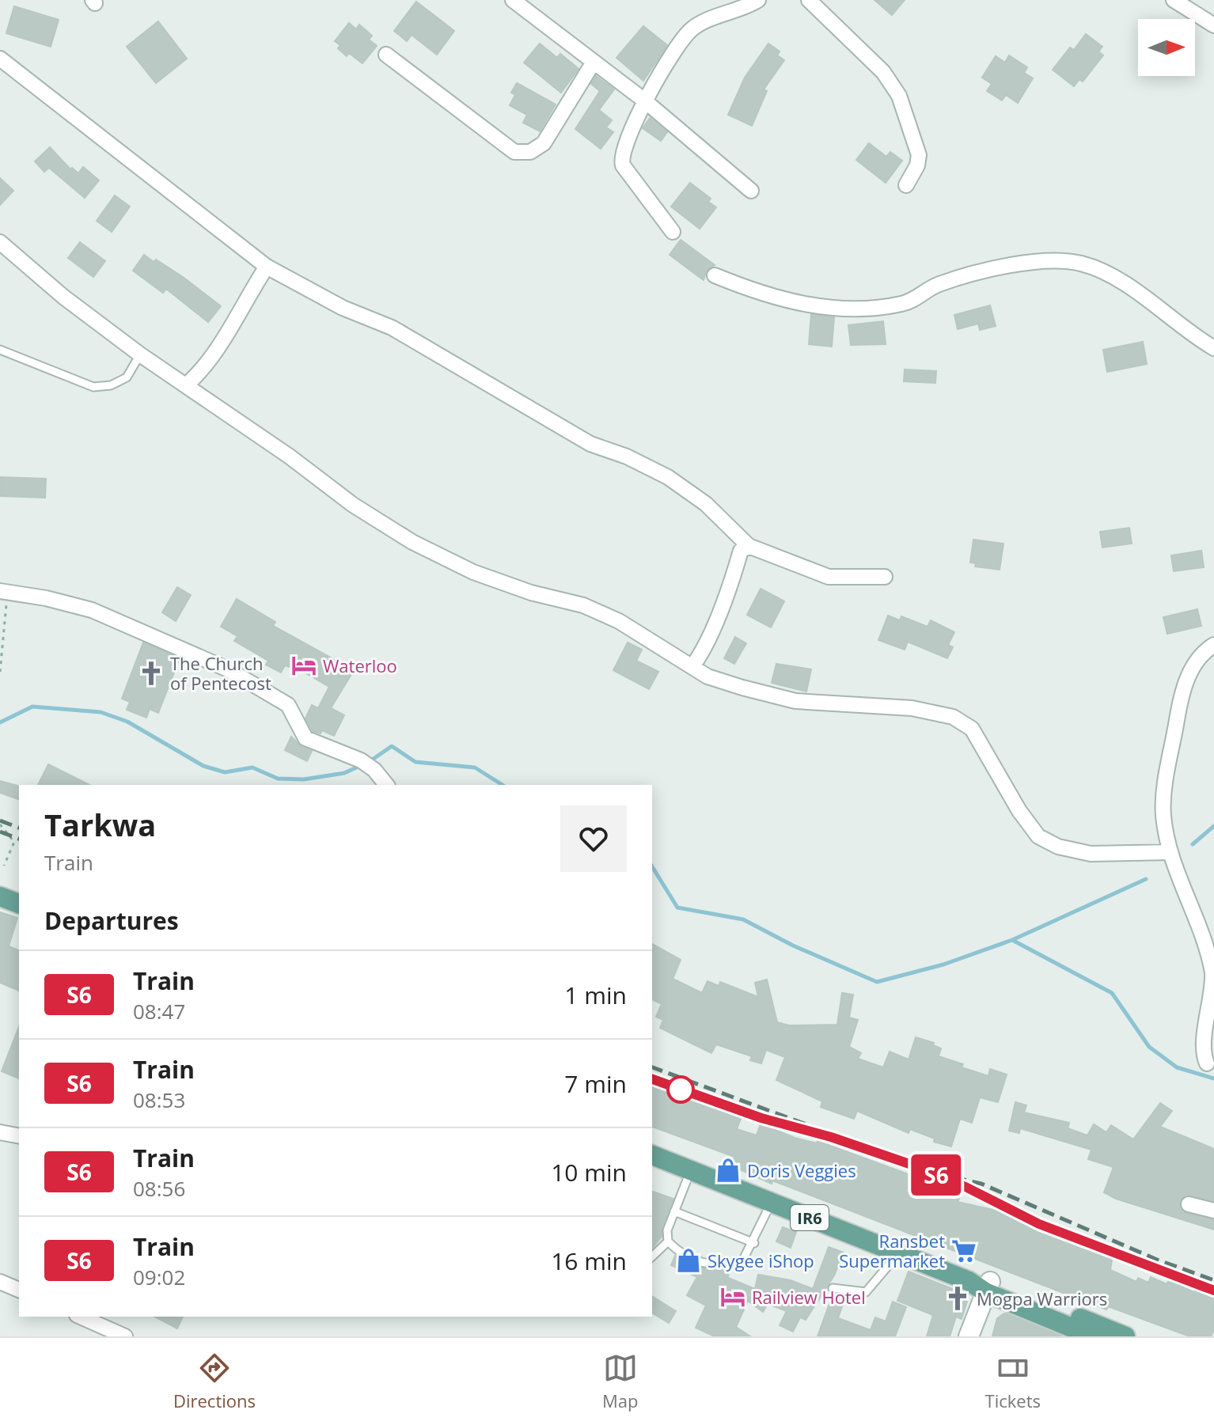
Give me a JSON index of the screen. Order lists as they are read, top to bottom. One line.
{"streets":{"main road":["IR6"]},"places":{"hotel":["Waterloo","Railview Hotel"],"church":["The Church of Pentecost","Mogpa Warriors"],"shop":["Doris Veggies","Skygee iShop"],"supermarket":["Ransbet Supermarket"]},"north":"right","page":{"on_map":"S6","heading":[["Tarkwa","Train"],"Departures"],"list":[{"mark":"S6","name":"Train","note":"08:47","value":"1 min"},{"mark":"S6","name":"Train","note":"08:53","value":"7 min"},{"mark":"S6","name":"Train","note":"08:56","value":"10 min"},{"mark":"S6","name":"Train","note":"09:02","value":"16 min"}],"tabs":["Directions","Map","Tickets"]}}
